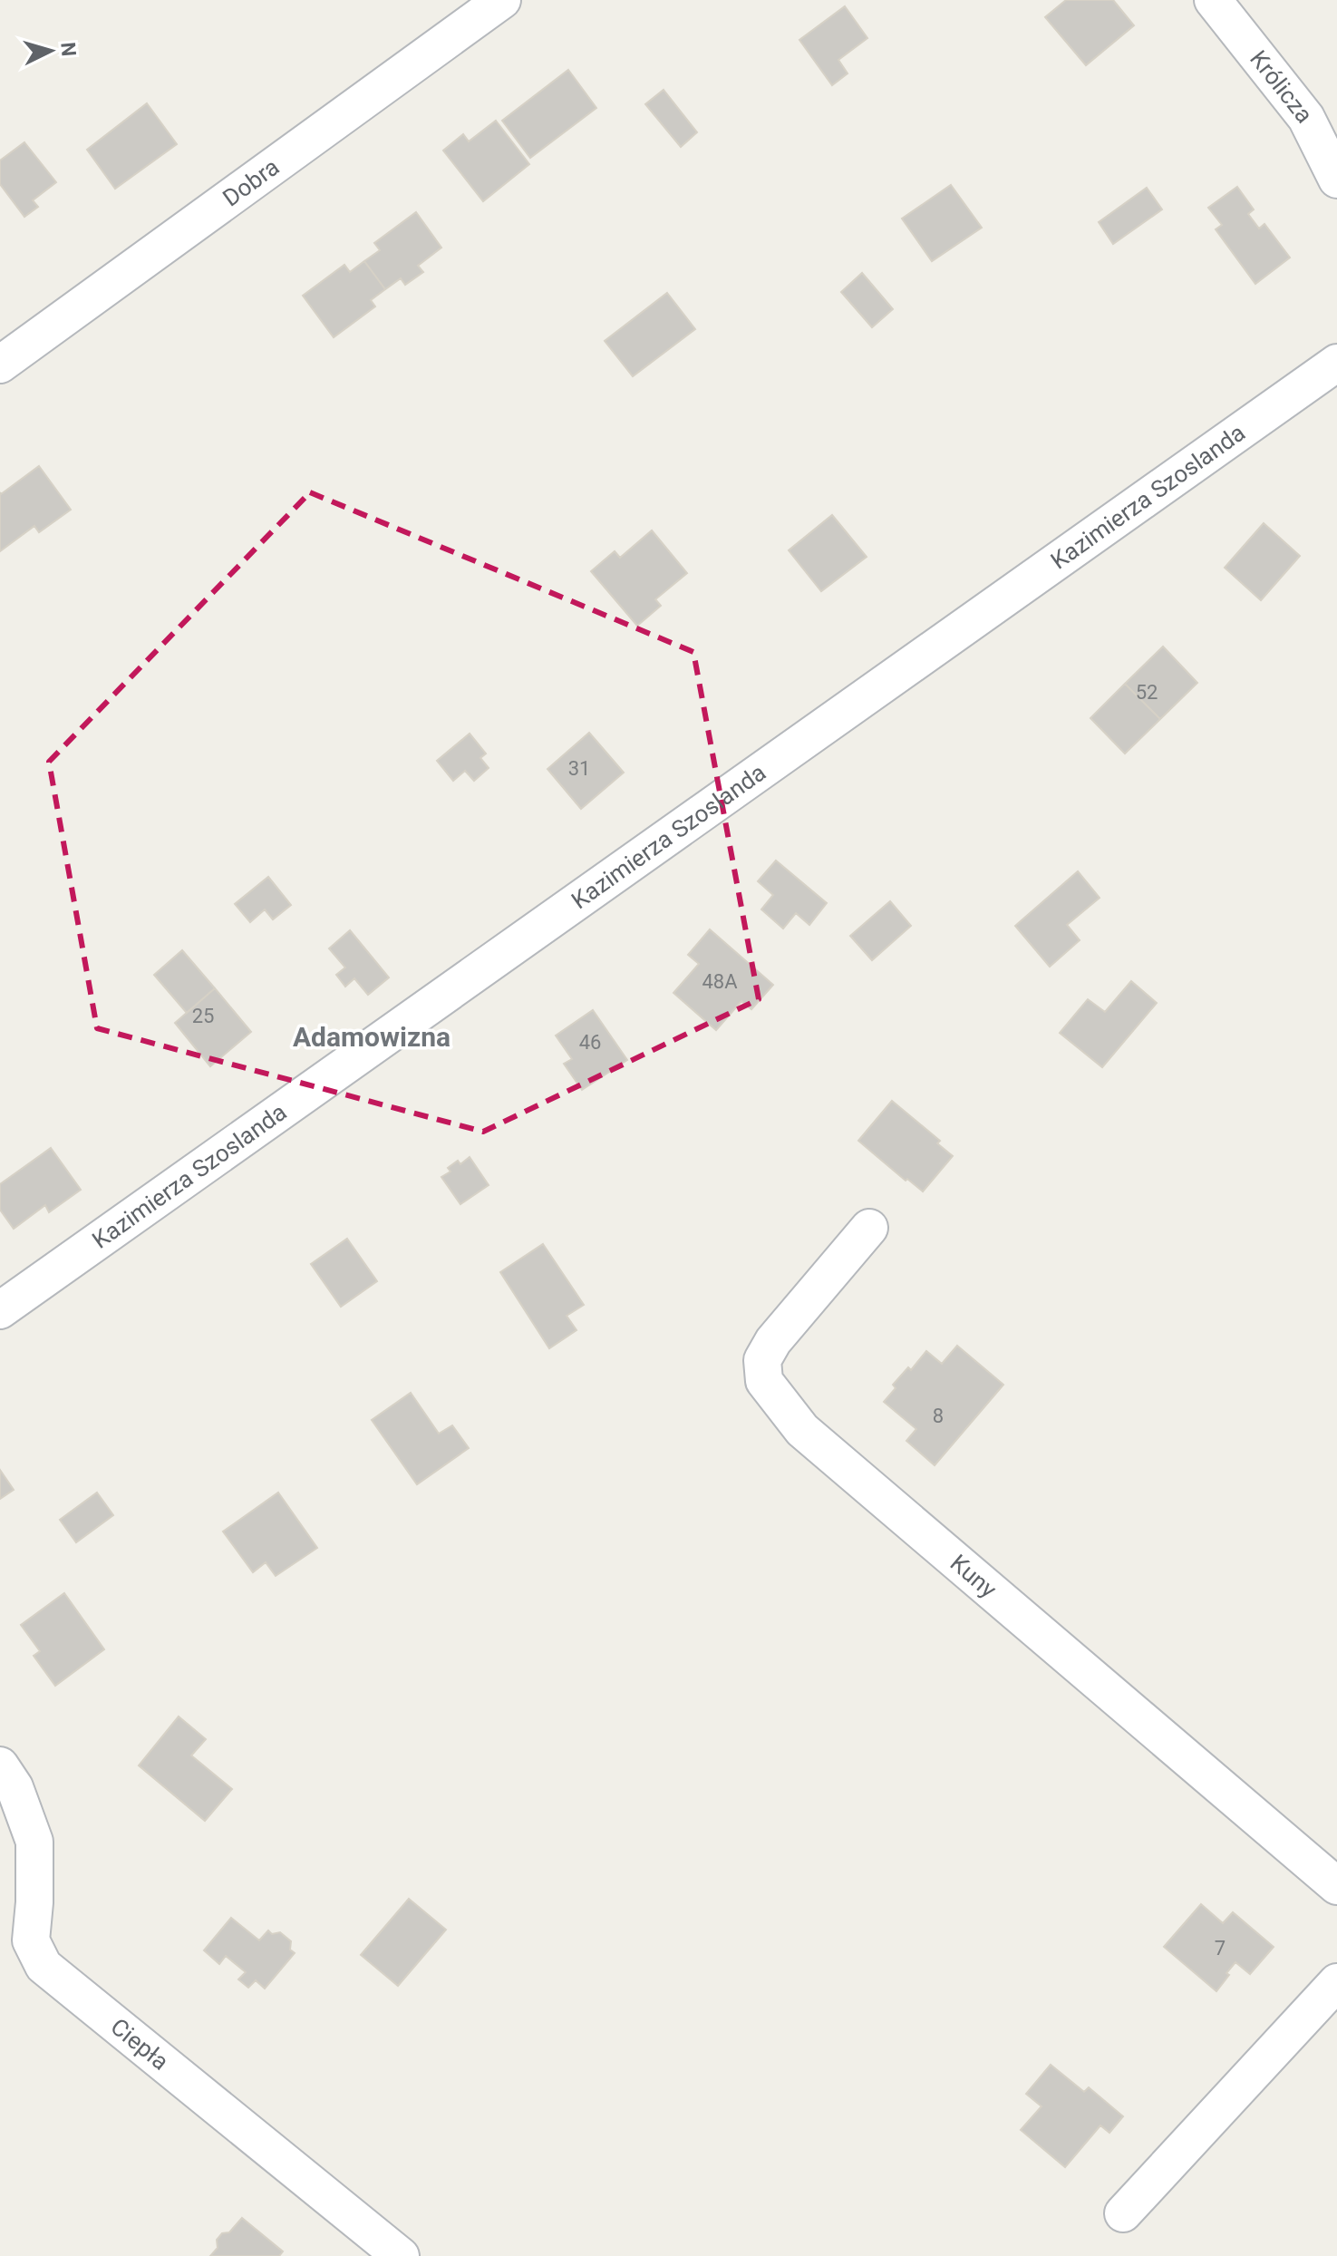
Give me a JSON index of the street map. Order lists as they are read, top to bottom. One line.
{"streets":{"street":["Królicza","Dobra","Kazimierza Szoslanda","Kuny","Ciepła"]},"districts":["Adamowizna"],"house_numbers":["52","31","48A","25","46","8","7"],"north":"right"}
